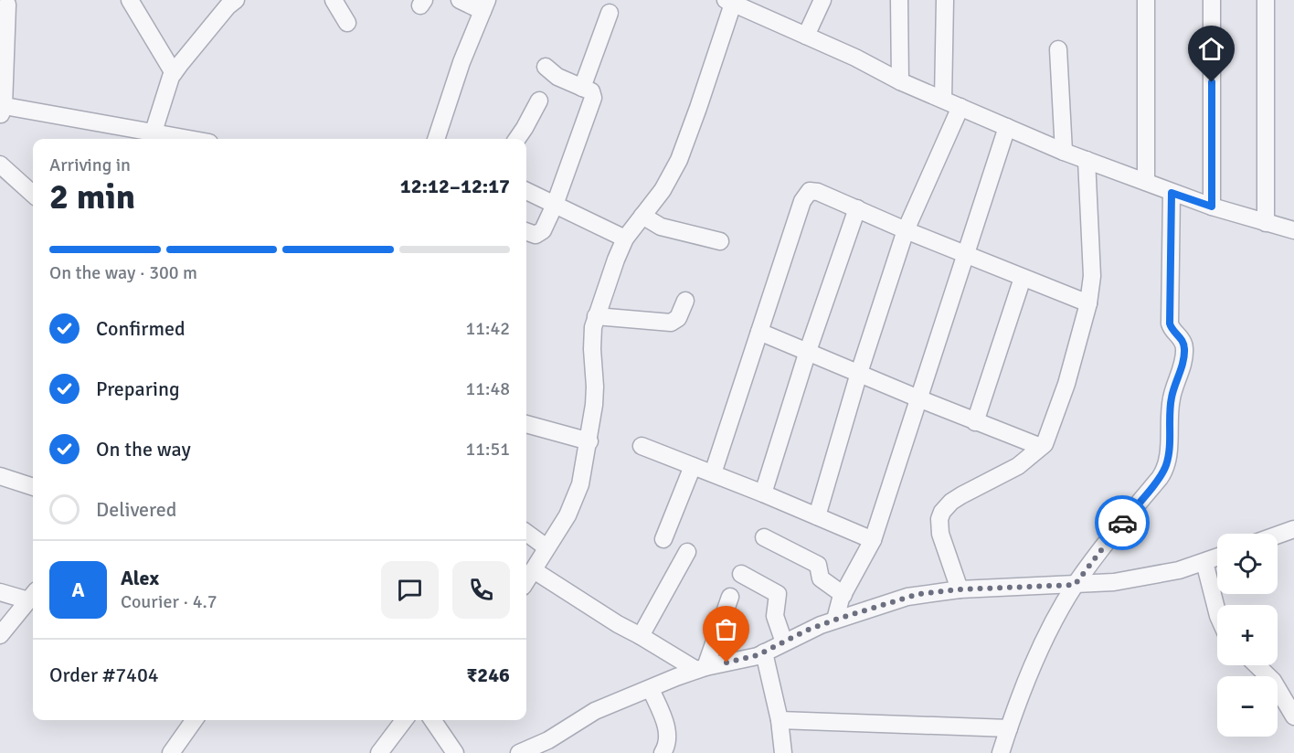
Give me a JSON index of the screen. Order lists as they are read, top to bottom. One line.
{"page":{"heading":["2 min","Arriving in","12:12–12:17"],"panel":["Alex","Courier · 4.7","Order #7404","₹246"],"bar":"On the way · 300 m","list":[["Confirmed","11:42"],["Preparing","11:48"],["On the way","11:51"],"Delivered"],"map_buttons":["+","−"],"round":"A"}}
